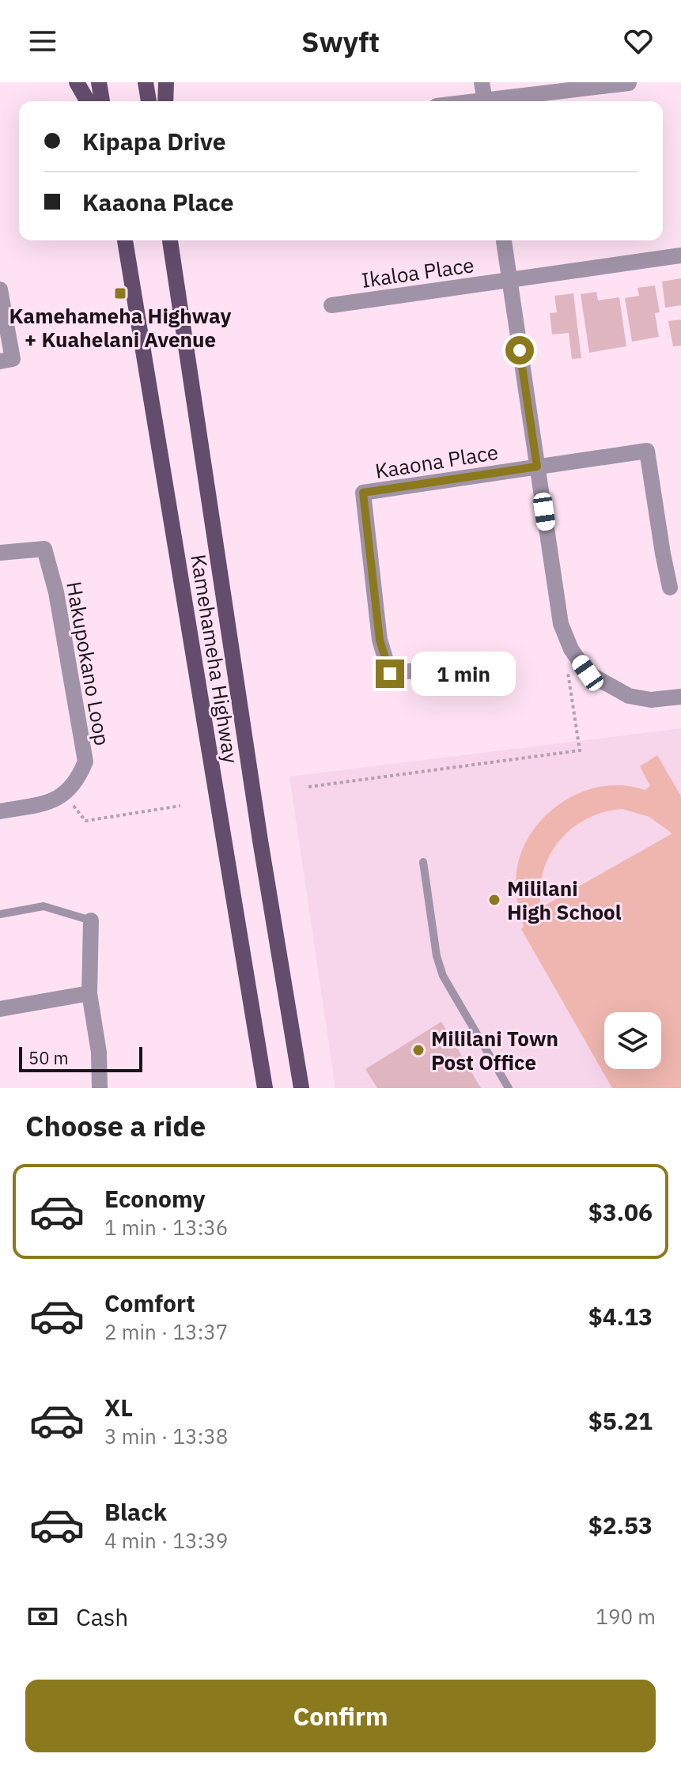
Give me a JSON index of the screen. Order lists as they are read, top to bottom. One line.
{"streets":{"main road":["Kamehameha Highway"],"street":["Ikaloa Place","Kaaona Place","Hakupokano Loop"]},"places":{"transit":["Kamehameha Highway + Kuahelani Avenue"],"other":["Mililani High School","Mililani Town Post Office"]},"scale_bar":"50 m","page":{"header":"Swyft","banner":["Kipapa Drive","Kaaona Place"],"bubble":"1 min","scale":"50 m","heading":"Choose a ride","list":[{"name":"Economy","note":"1 min · 13:36","value":"$3.06"},{"name":"Comfort","note":"2 min · 13:37","value":"$4.13"},{"name":"XL","note":"3 min · 13:38","value":"$5.21"},{"name":"Black","note":"4 min · 13:39","value":"$2.53"}],"pay":["Cash","190 m"],"buttons":"Confirm"}}
